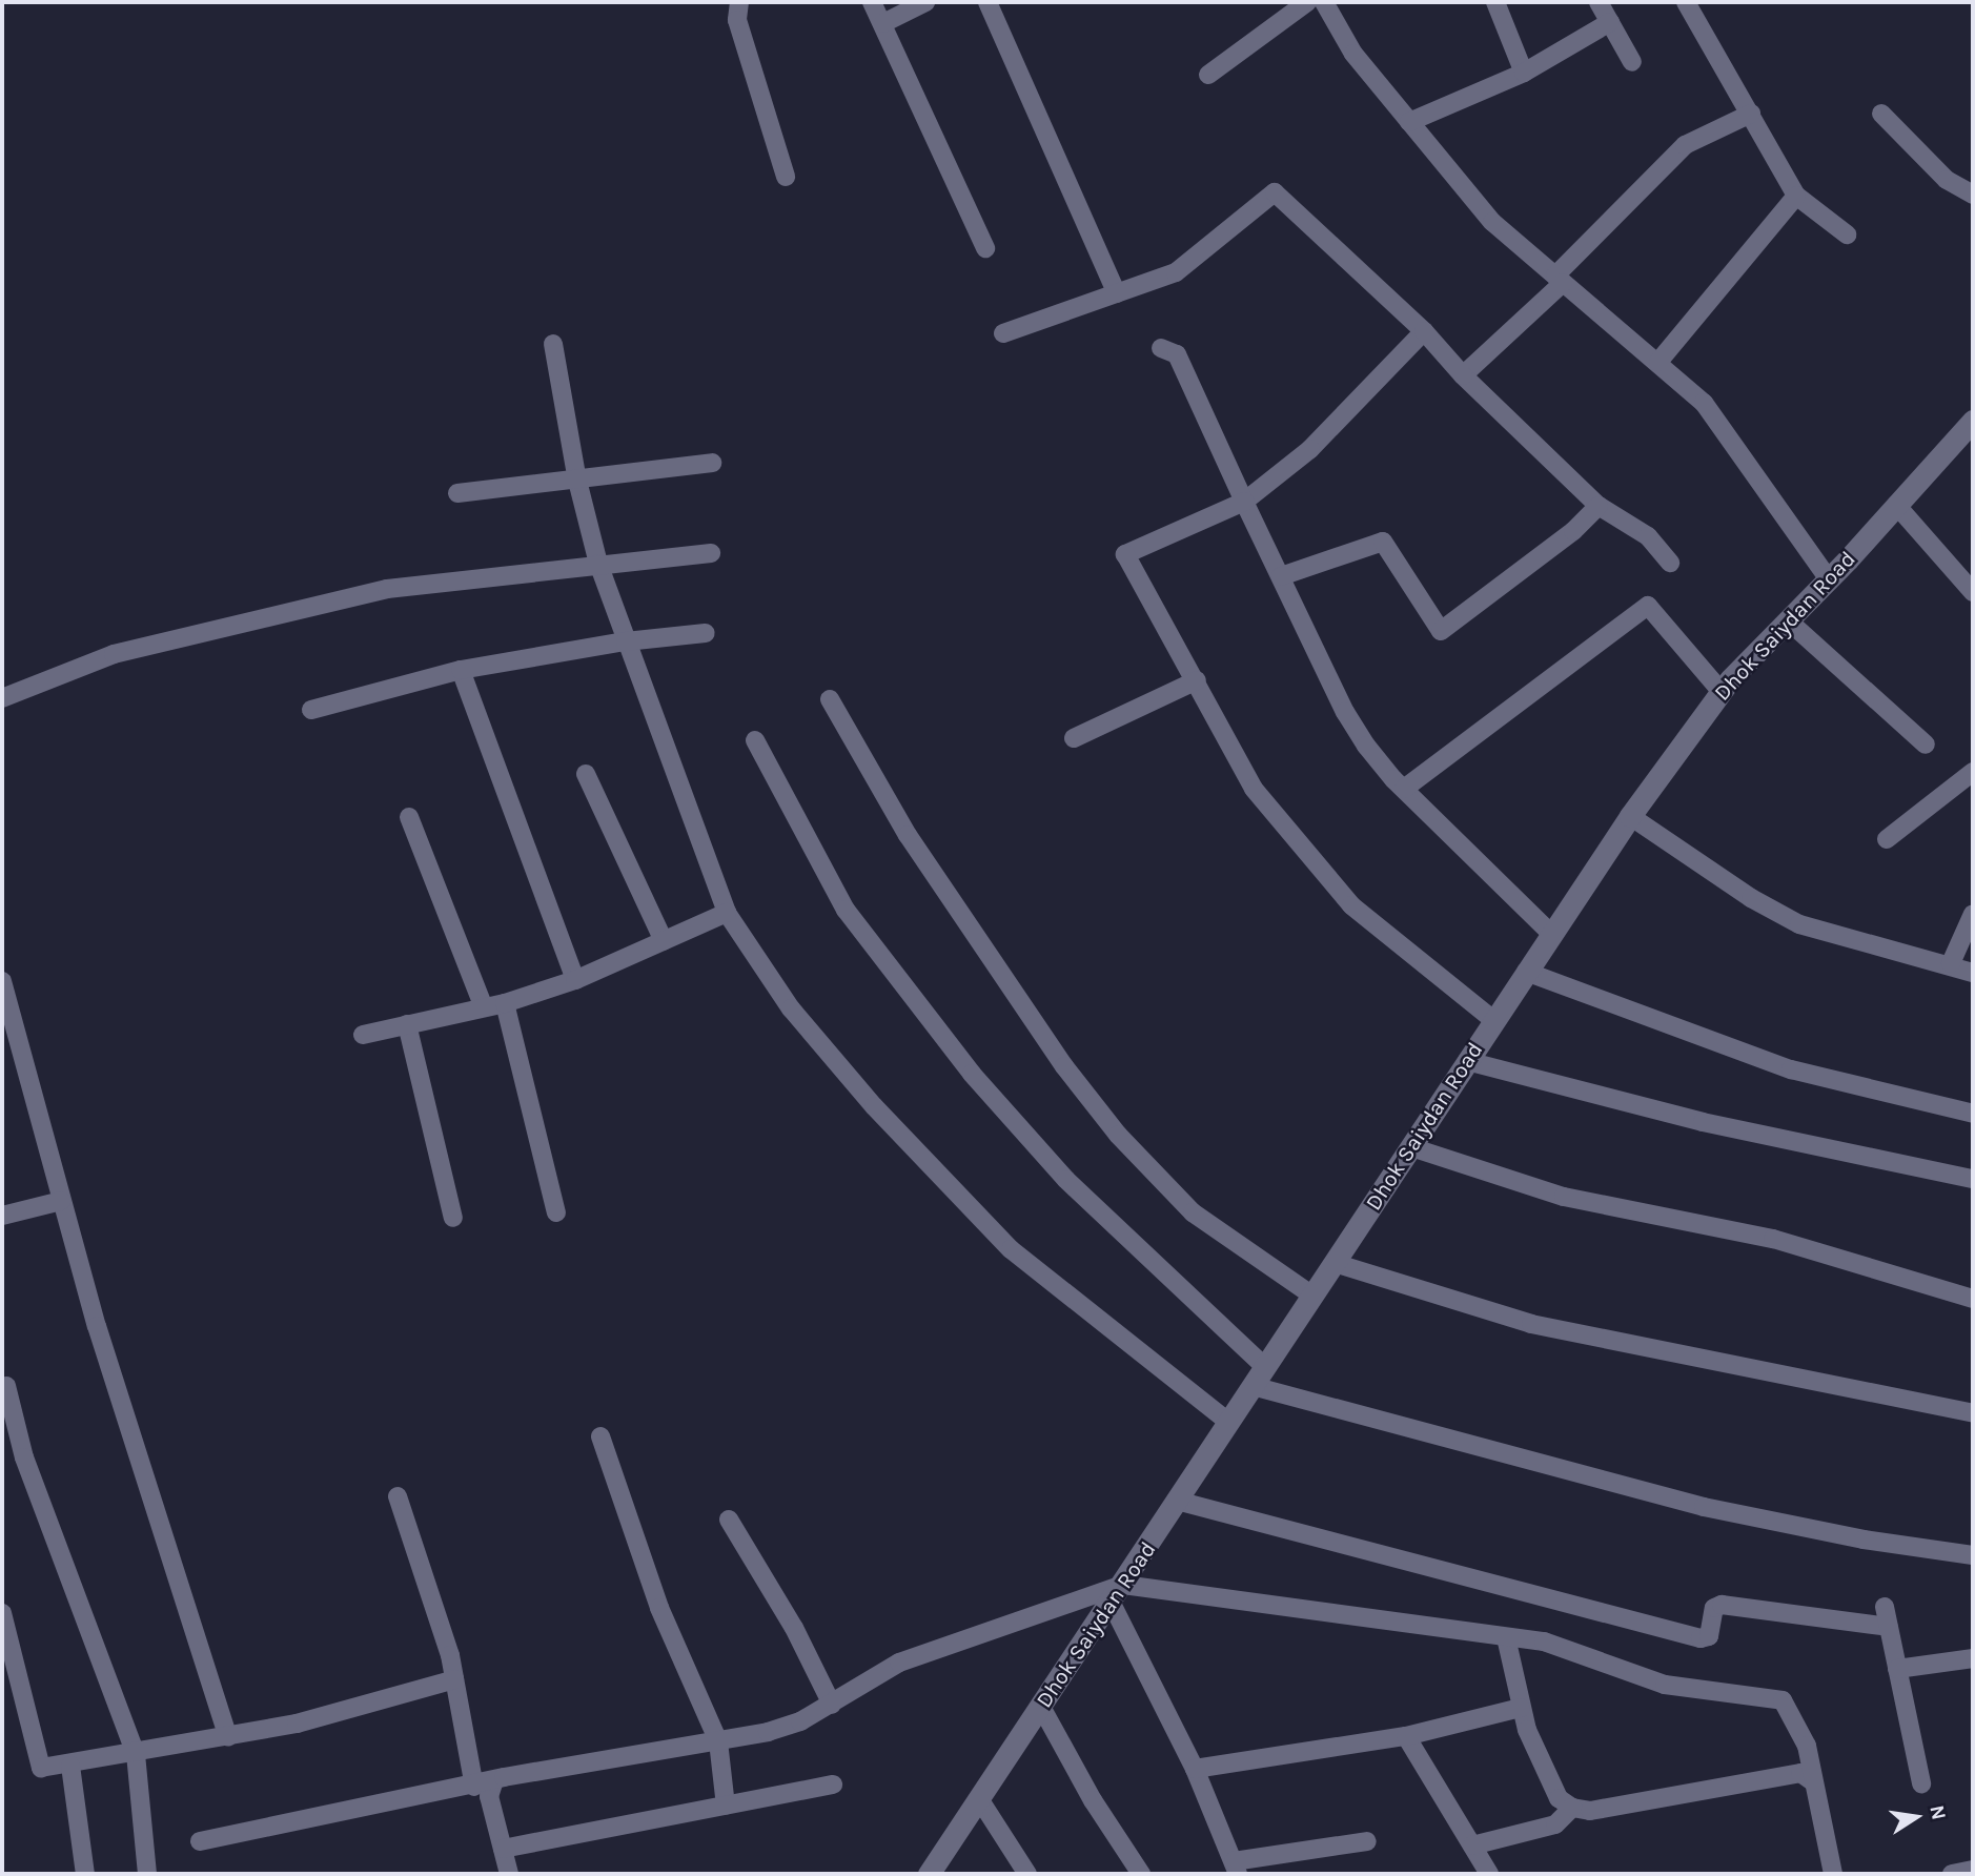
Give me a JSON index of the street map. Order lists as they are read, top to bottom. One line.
{"streets":{"main road":["Dhok Saiydan Road"]},"north":"right"}
